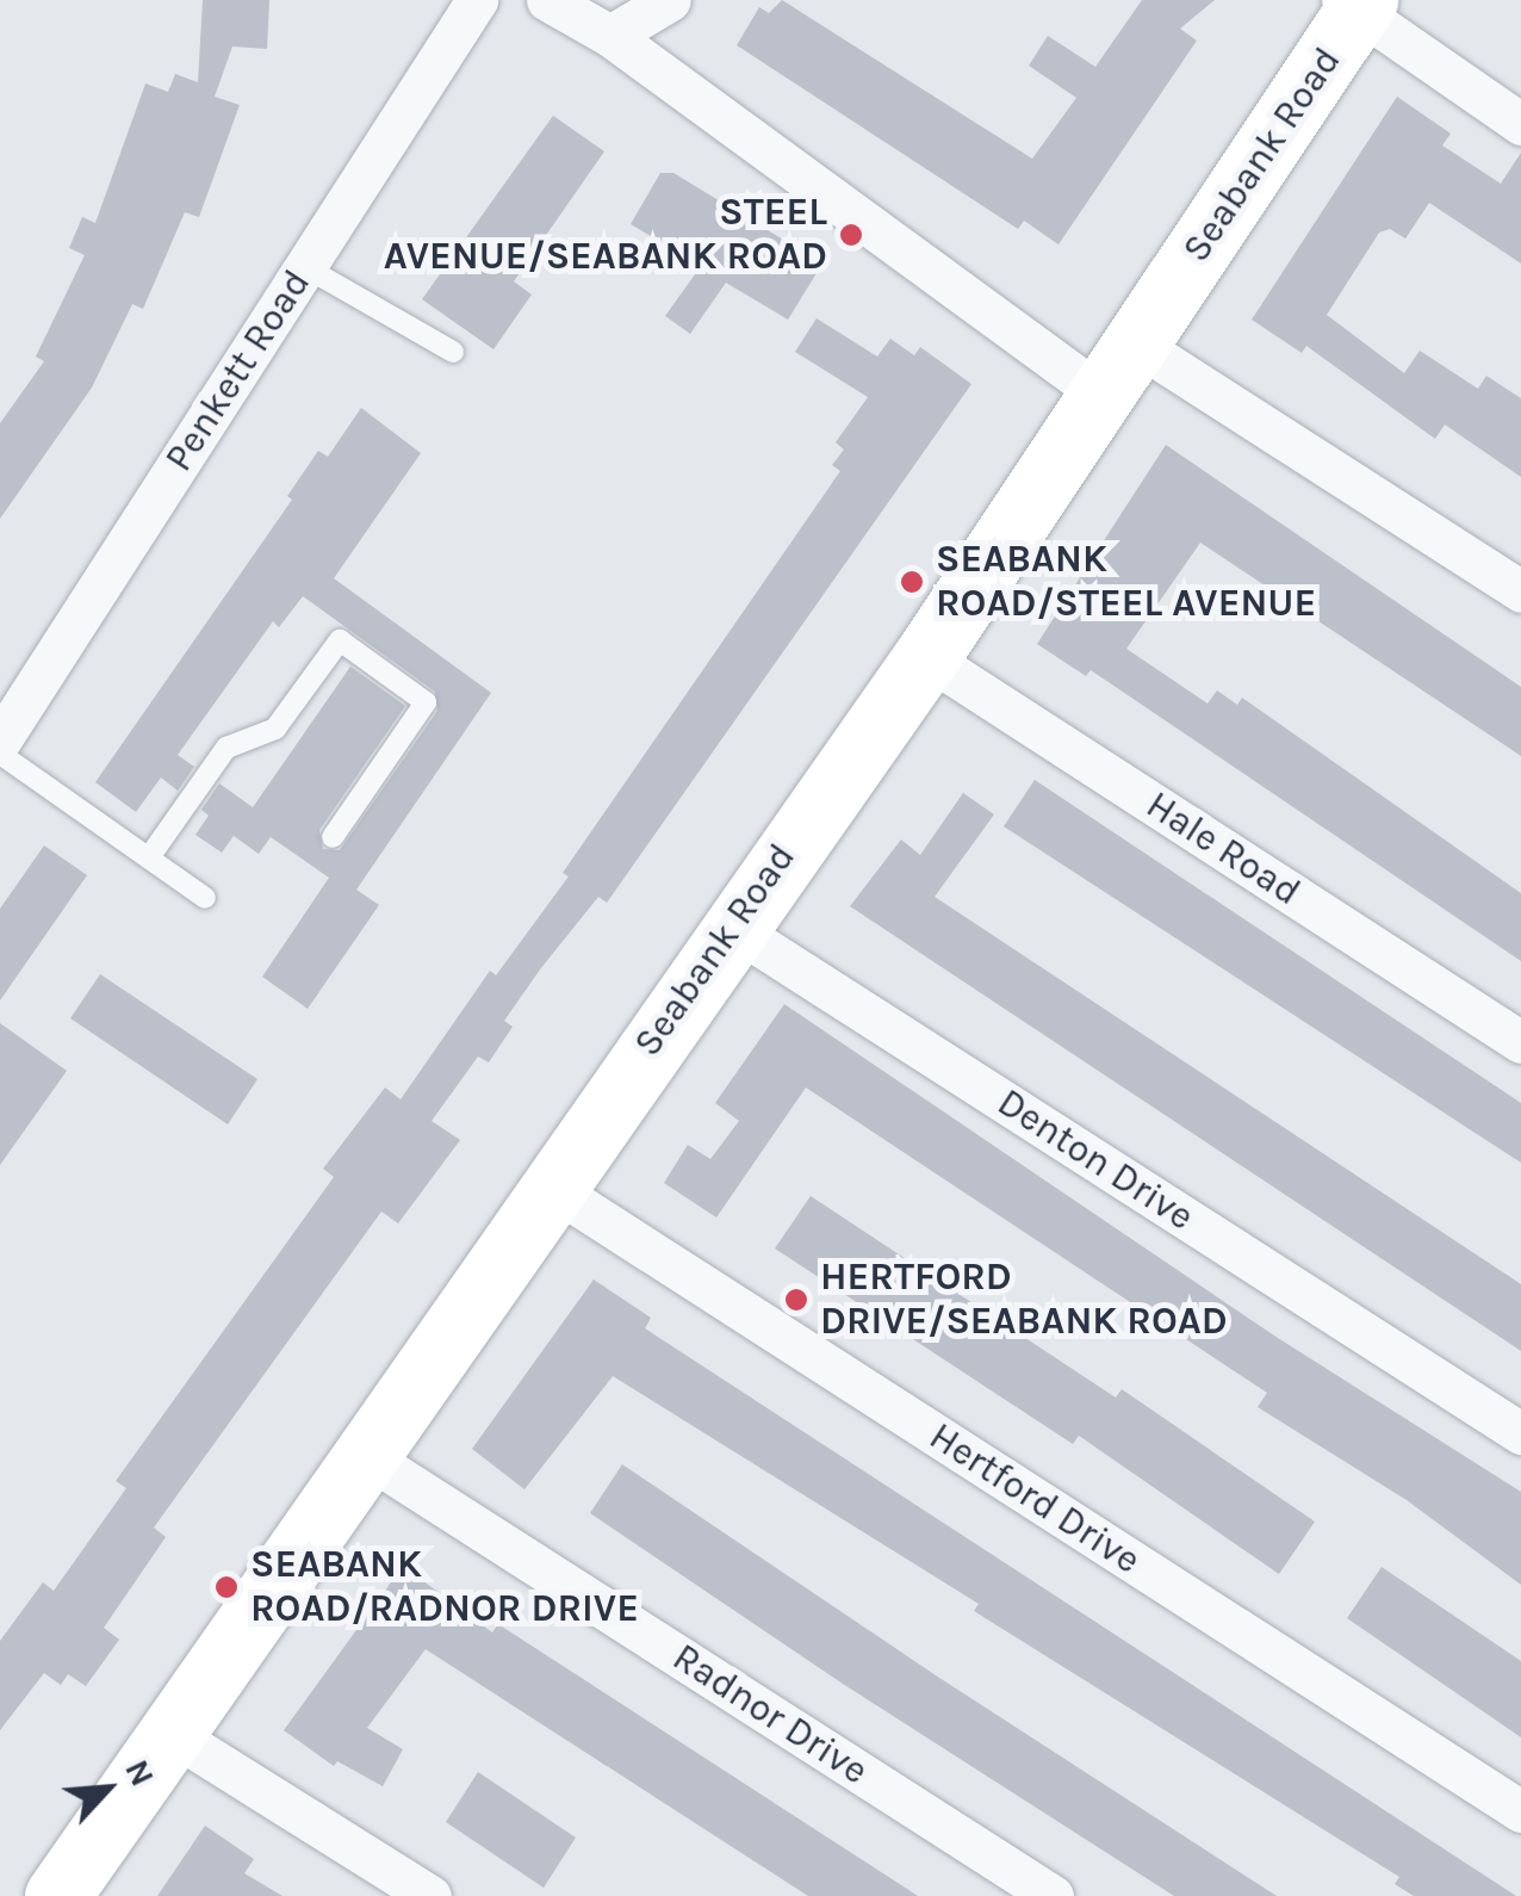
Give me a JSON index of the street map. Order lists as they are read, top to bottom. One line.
{"streets":{"main road":["Seabank Road"],"street":["Penkett Road","Hale Road","Denton Drive","Hertford Drive","Radnor Drive"]},"crossings":[["Seabank Road","Hale Road"],["Seabank Road","Denton Drive"],["Seabank Road","Hertford Drive"],["Seabank Road","Radnor Drive"]],"places":["STEEL AVENUE/SEABANK ROAD","SEABANK ROAD/STEEL AVENUE","HERTFORD DRIVE/SEABANK ROAD","SEABANK ROAD/RADNOR DRIVE"],"north":"top right"}
